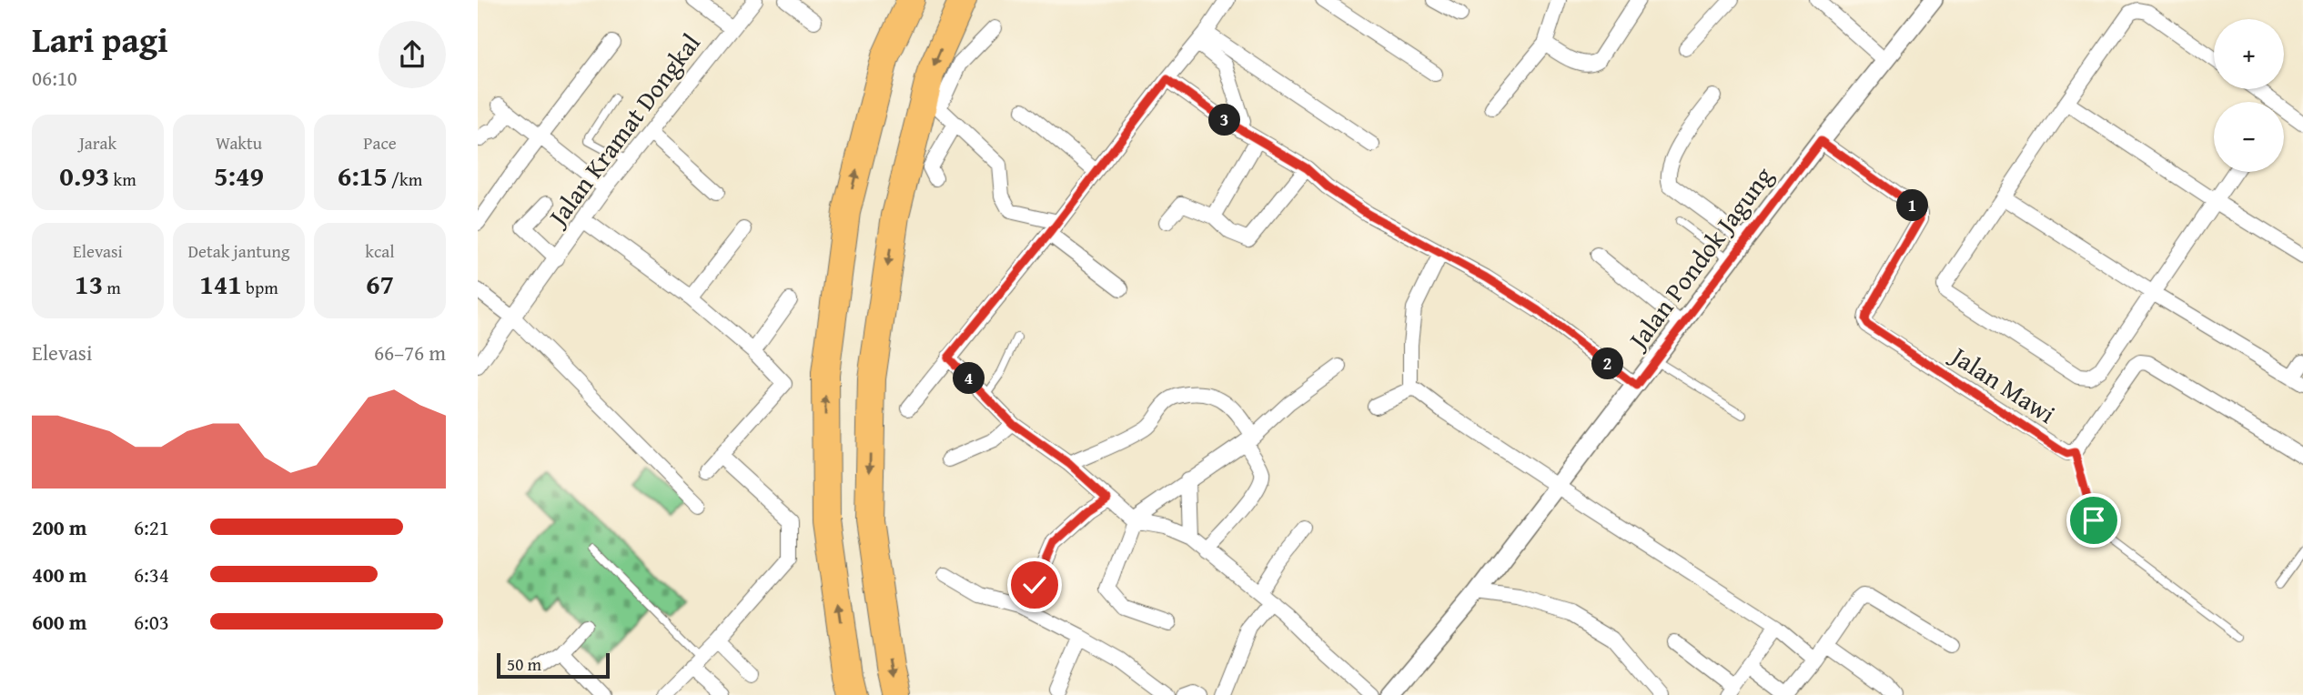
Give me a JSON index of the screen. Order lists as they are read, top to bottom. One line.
{"streets":{"street":["Jalan Kramat Dongkal","Jalan Pondok Jagung","Jalan Mawi"]},"crossings":[["Jalan Pondok Jagung","Jalan Mawi"]],"scale_bar":"50 m","page":{"heading":["Lari pagi","06:10"],"map_buttons":["+","−"],"pins":["3","1","2","4"],"stats":[["Jarak","0.93 km"],["Waktu","5:49"],["Pace","6:15 /km"],["Elevasi","13 m"],["Detak jantung","141 bpm"],["kcal","67"]],"chart":["Elevasi","66–76 m"],"list":[{"name":"200 m","note":"6:21"},{"name":"400 m","note":"6:34"},{"name":"600 m","note":"6:03"}],"scale":"50 m"}}
